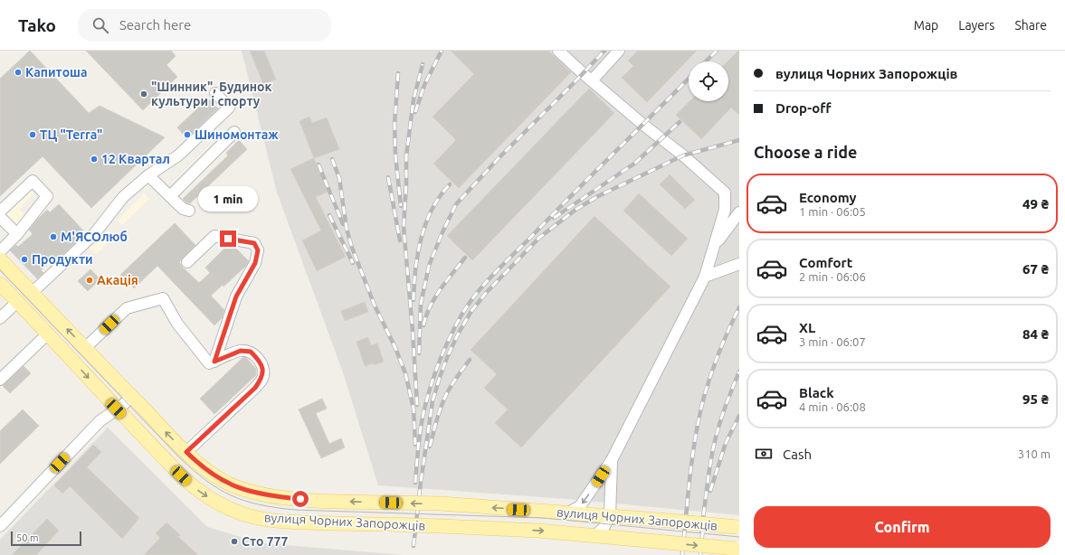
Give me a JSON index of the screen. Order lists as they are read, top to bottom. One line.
{"streets":{"main road":["вулиця Чорних Запорожців"]},"places":["Капитоша","\"Шинник\", Будинок культури і спорту","ТЦ \"Terra\"","Шиномонтаж","12 Квартал","М'ЯСОлюб","Продукти","Акація","Сто 777"],"scale_bar":"50 m","page":{"header":"Tako","search":"Search here","nav":["Map","Layers","Share"],"banner":["вулиця Чорних Запорожців","Drop-off"],"heading":"Choose a ride","list":[{"name":"Economy","note":"1 min · 06:05","value":"49 ₴"},{"name":"Comfort","note":"2 min · 06:06","value":"67 ₴"},{"name":"XL","note":"3 min · 06:07","value":"84 ₴"},{"name":"Black","note":"4 min · 06:08","value":"95 ₴"}],"bubble":"1 min","pay":["Cash","310 m"],"buttons":"Confirm","scale":"50 m"}}
